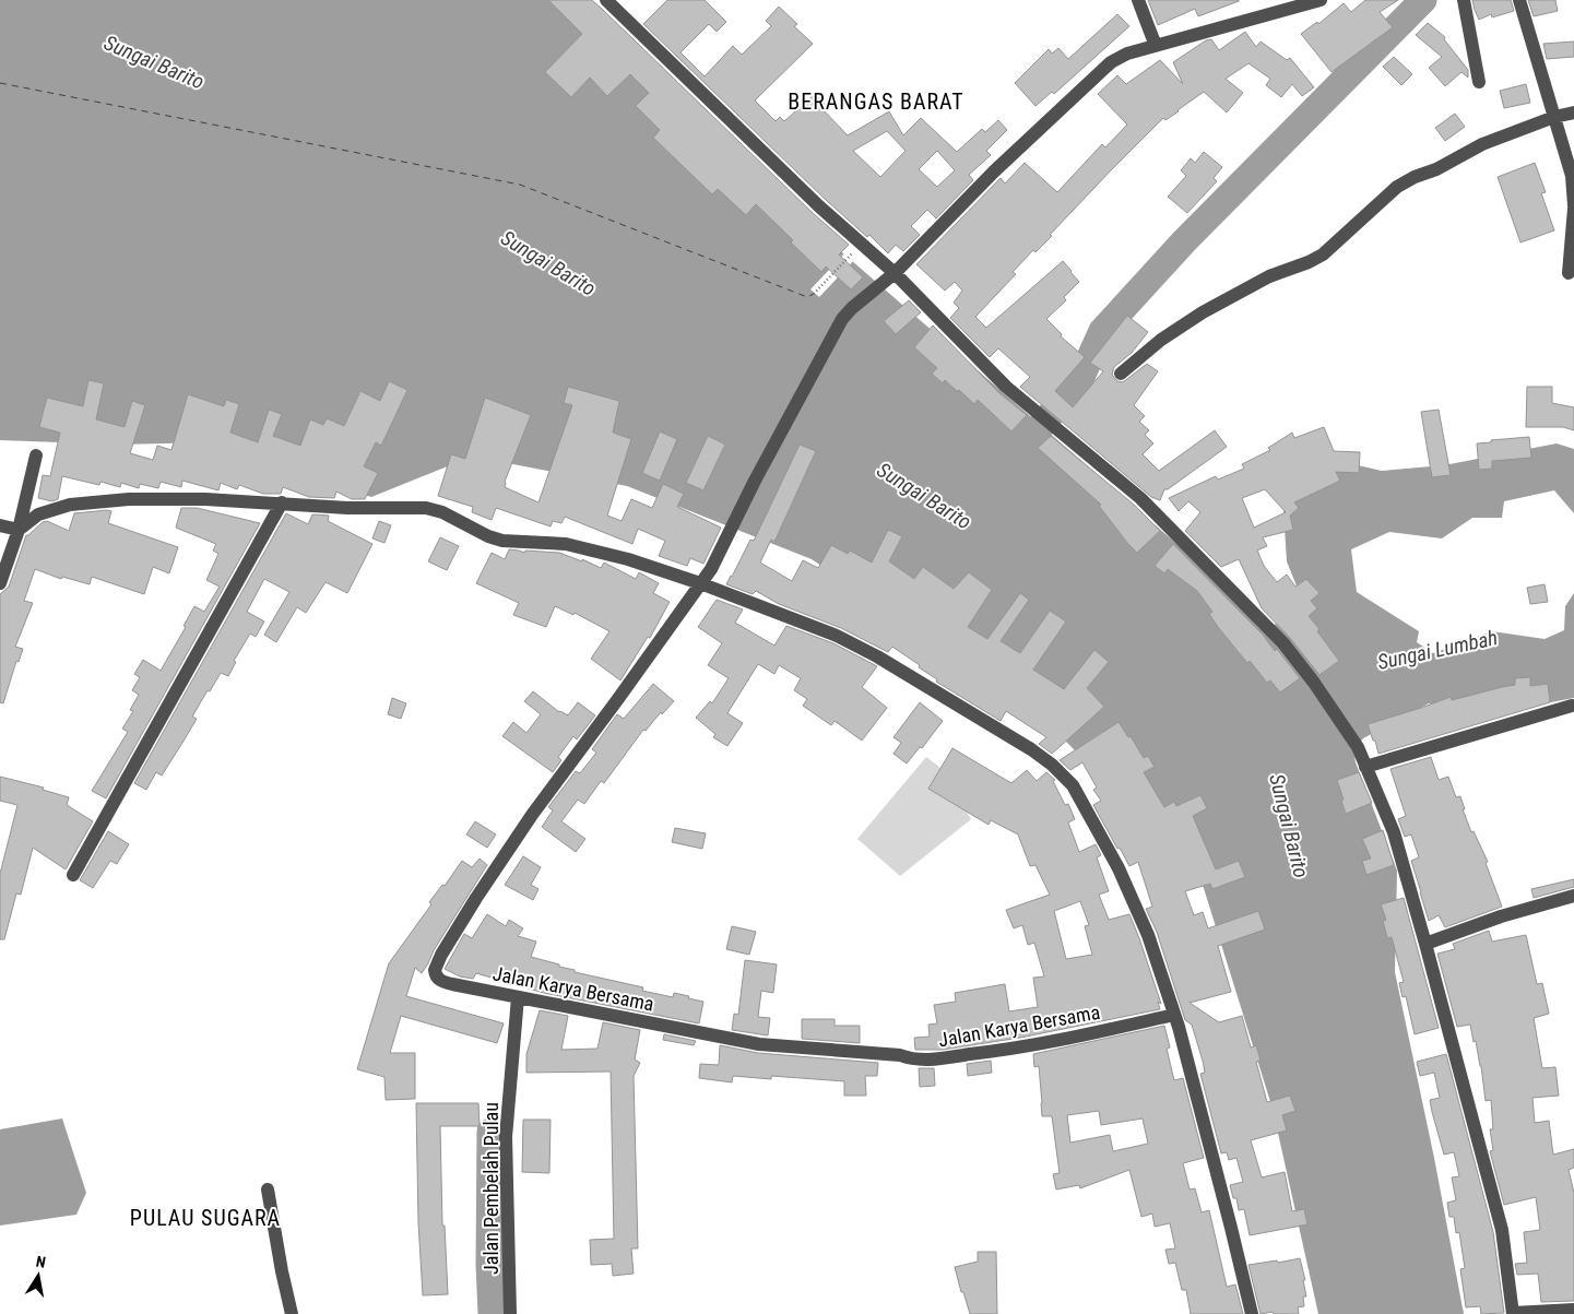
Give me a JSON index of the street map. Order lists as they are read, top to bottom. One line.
{"streets":{"street":["Jalan Karya Bersama","Jalan Pembelah Pulau"]},"crossings":[["Jalan Karya Bersama","Jalan Pembelah Pulau"]],"districts":["BERANGAS BARAT","PULAU SUGARA"],"water":["Sungai Barito","Sungai Lumbah"],"north":"top"}
